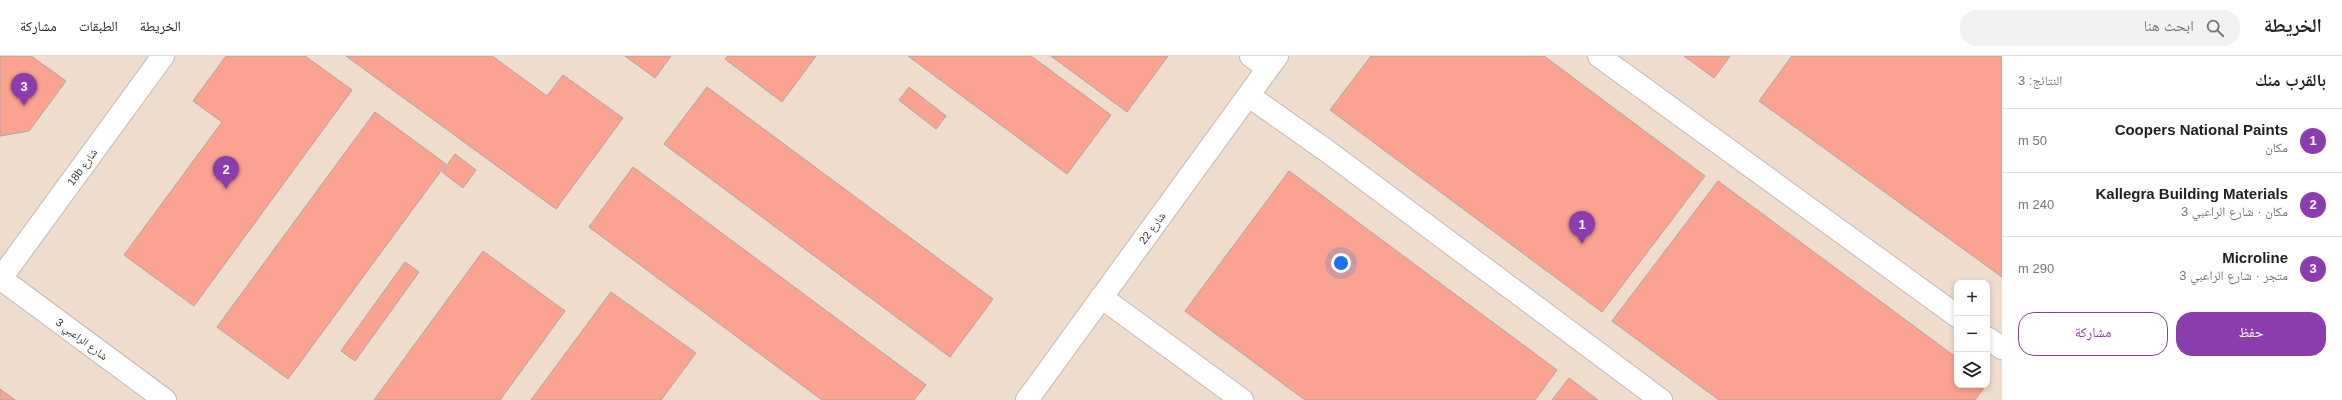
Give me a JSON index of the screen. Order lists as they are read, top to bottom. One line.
{"streets":{"street":["18b شارع","شارع 22","شارع الراعبي 3"]},"crossings":[["18b شارع","شارع الراعبي 3"]],"page":{"header":"الخريطة","search":"ابحث هنا","nav":["الخريطة","الطبقات","مشاركة"],"heading":["بالقرب منك","النتائج: 3"],"pins":["3","2","1"],"list":[{"mark":"1","name":"Coopers National Paints","note":"مكان","value":"50 m"},{"mark":"2","name":"Kallegra Building Materials","note":"مكان · شارع الراعبي 3","value":"240 m"},{"mark":"3","name":"Microline","note":"متجر · شارع الراعبي 3","value":"290 m"}],"map_buttons":["+","−"],"buttons":["حفظ","مشاركة"]}}
